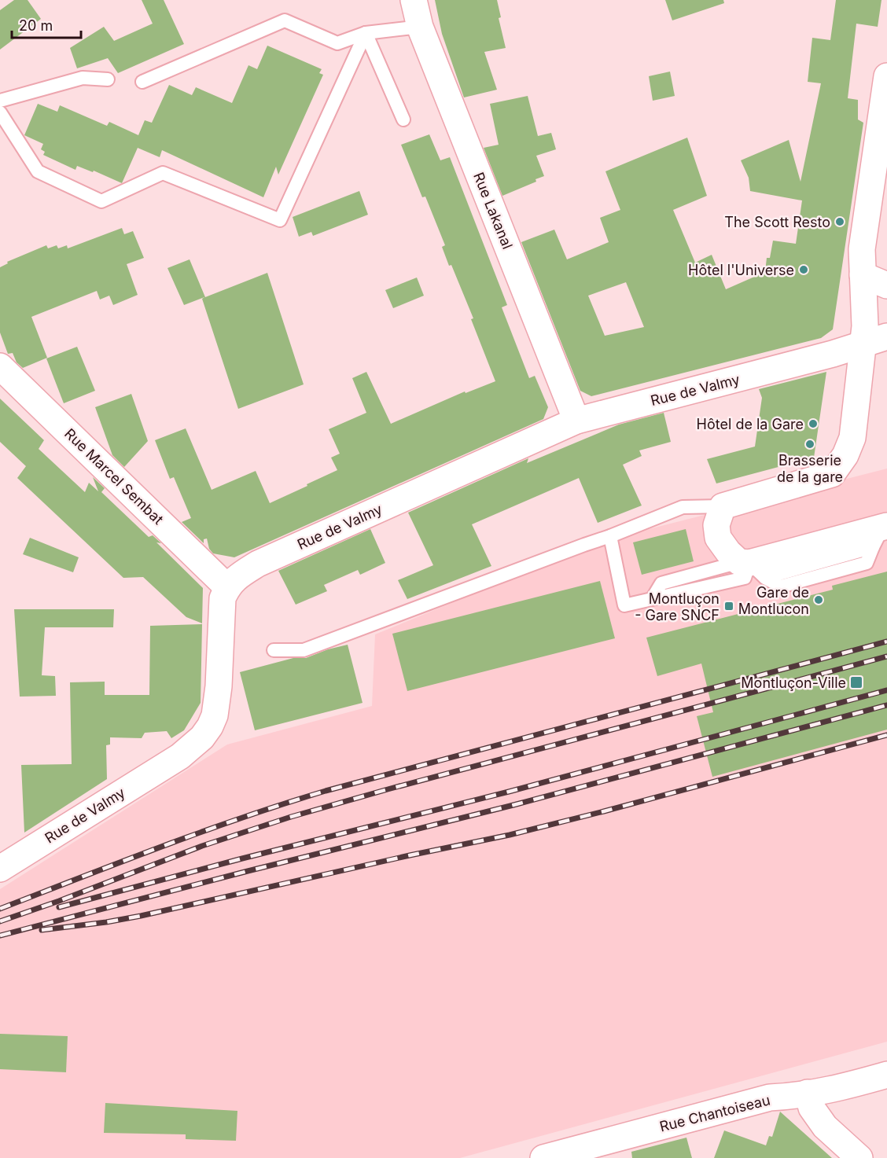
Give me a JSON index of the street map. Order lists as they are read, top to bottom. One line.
{"streets":{"street":["Rue Lakanal","Rue de Valmy","Rue Marcel Sembat","Rue Chantoiseau"]},"crossings":[["Rue Lakanal","Rue de Valmy"],["Rue de Valmy","Rue Marcel Sembat"]],"places":{"other":["The Scott Resto","Hôtel l'Universe","Hôtel de la Gare","Brasserie de la gare","Gare de Montlucon"],"transit":["Montluçon - Gare SNCF","Montluçon-Ville"]},"scale_bar":"20 m"}
